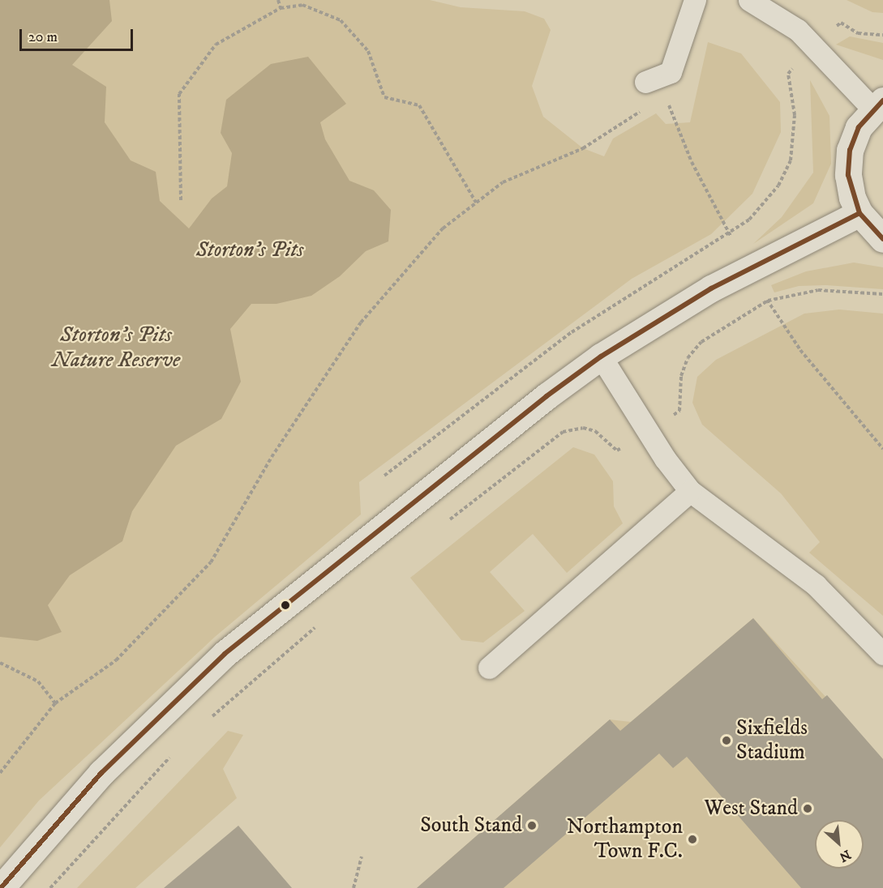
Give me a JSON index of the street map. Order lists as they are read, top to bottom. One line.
{"water":["Storton's Pits Nature Reserve"],"parks":["Storton's Pits"],"places":["Sixfields Stadium","West Stand","South Stand","Northampton Town F.C."],"scale_bar":"20 m","north":"bottom right"}
